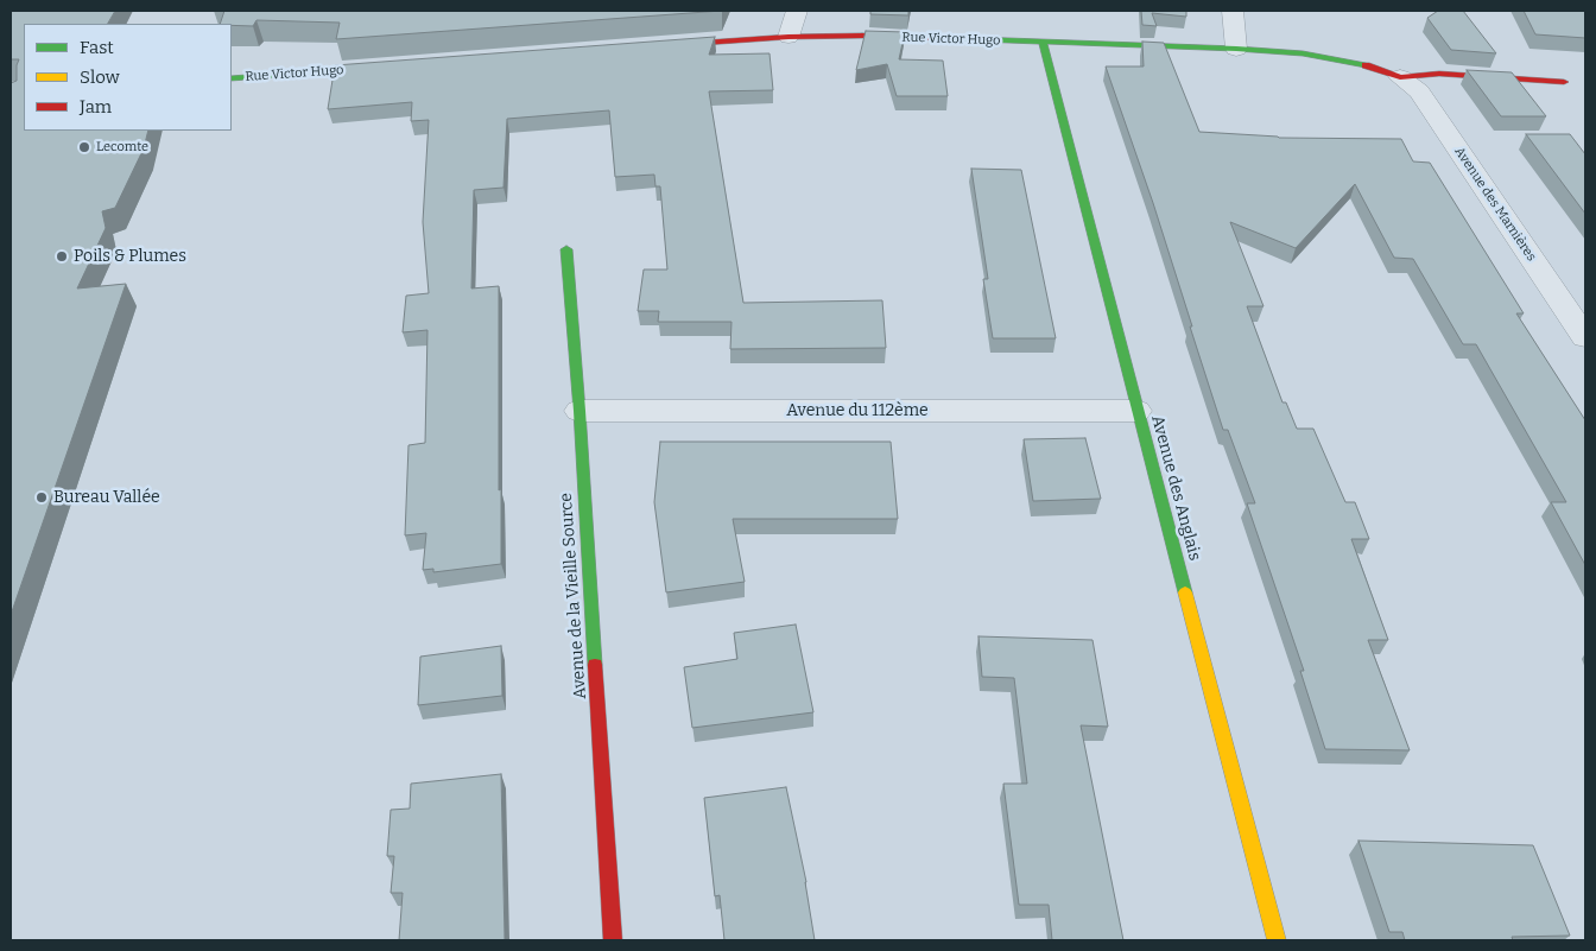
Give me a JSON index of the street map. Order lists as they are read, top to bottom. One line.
{"streets":{"street":["Rue Victor Hugo","Avenue des Marnières","Avenue du 112ème","Avenue des Anglais","Avenue de la Vieille Source"]},"crossings":[["Rue Victor Hugo","Avenue des Marnières"],["Rue Victor Hugo","Avenue des Anglais"],["Avenue du 112ème","Avenue des Anglais"],["Avenue du 112ème","Avenue de la Vieille Source"]],"places":["Lecomte","Poils & Plumes","Bureau Vallée"],"legend":["Fast","Slow","Jam"]}
